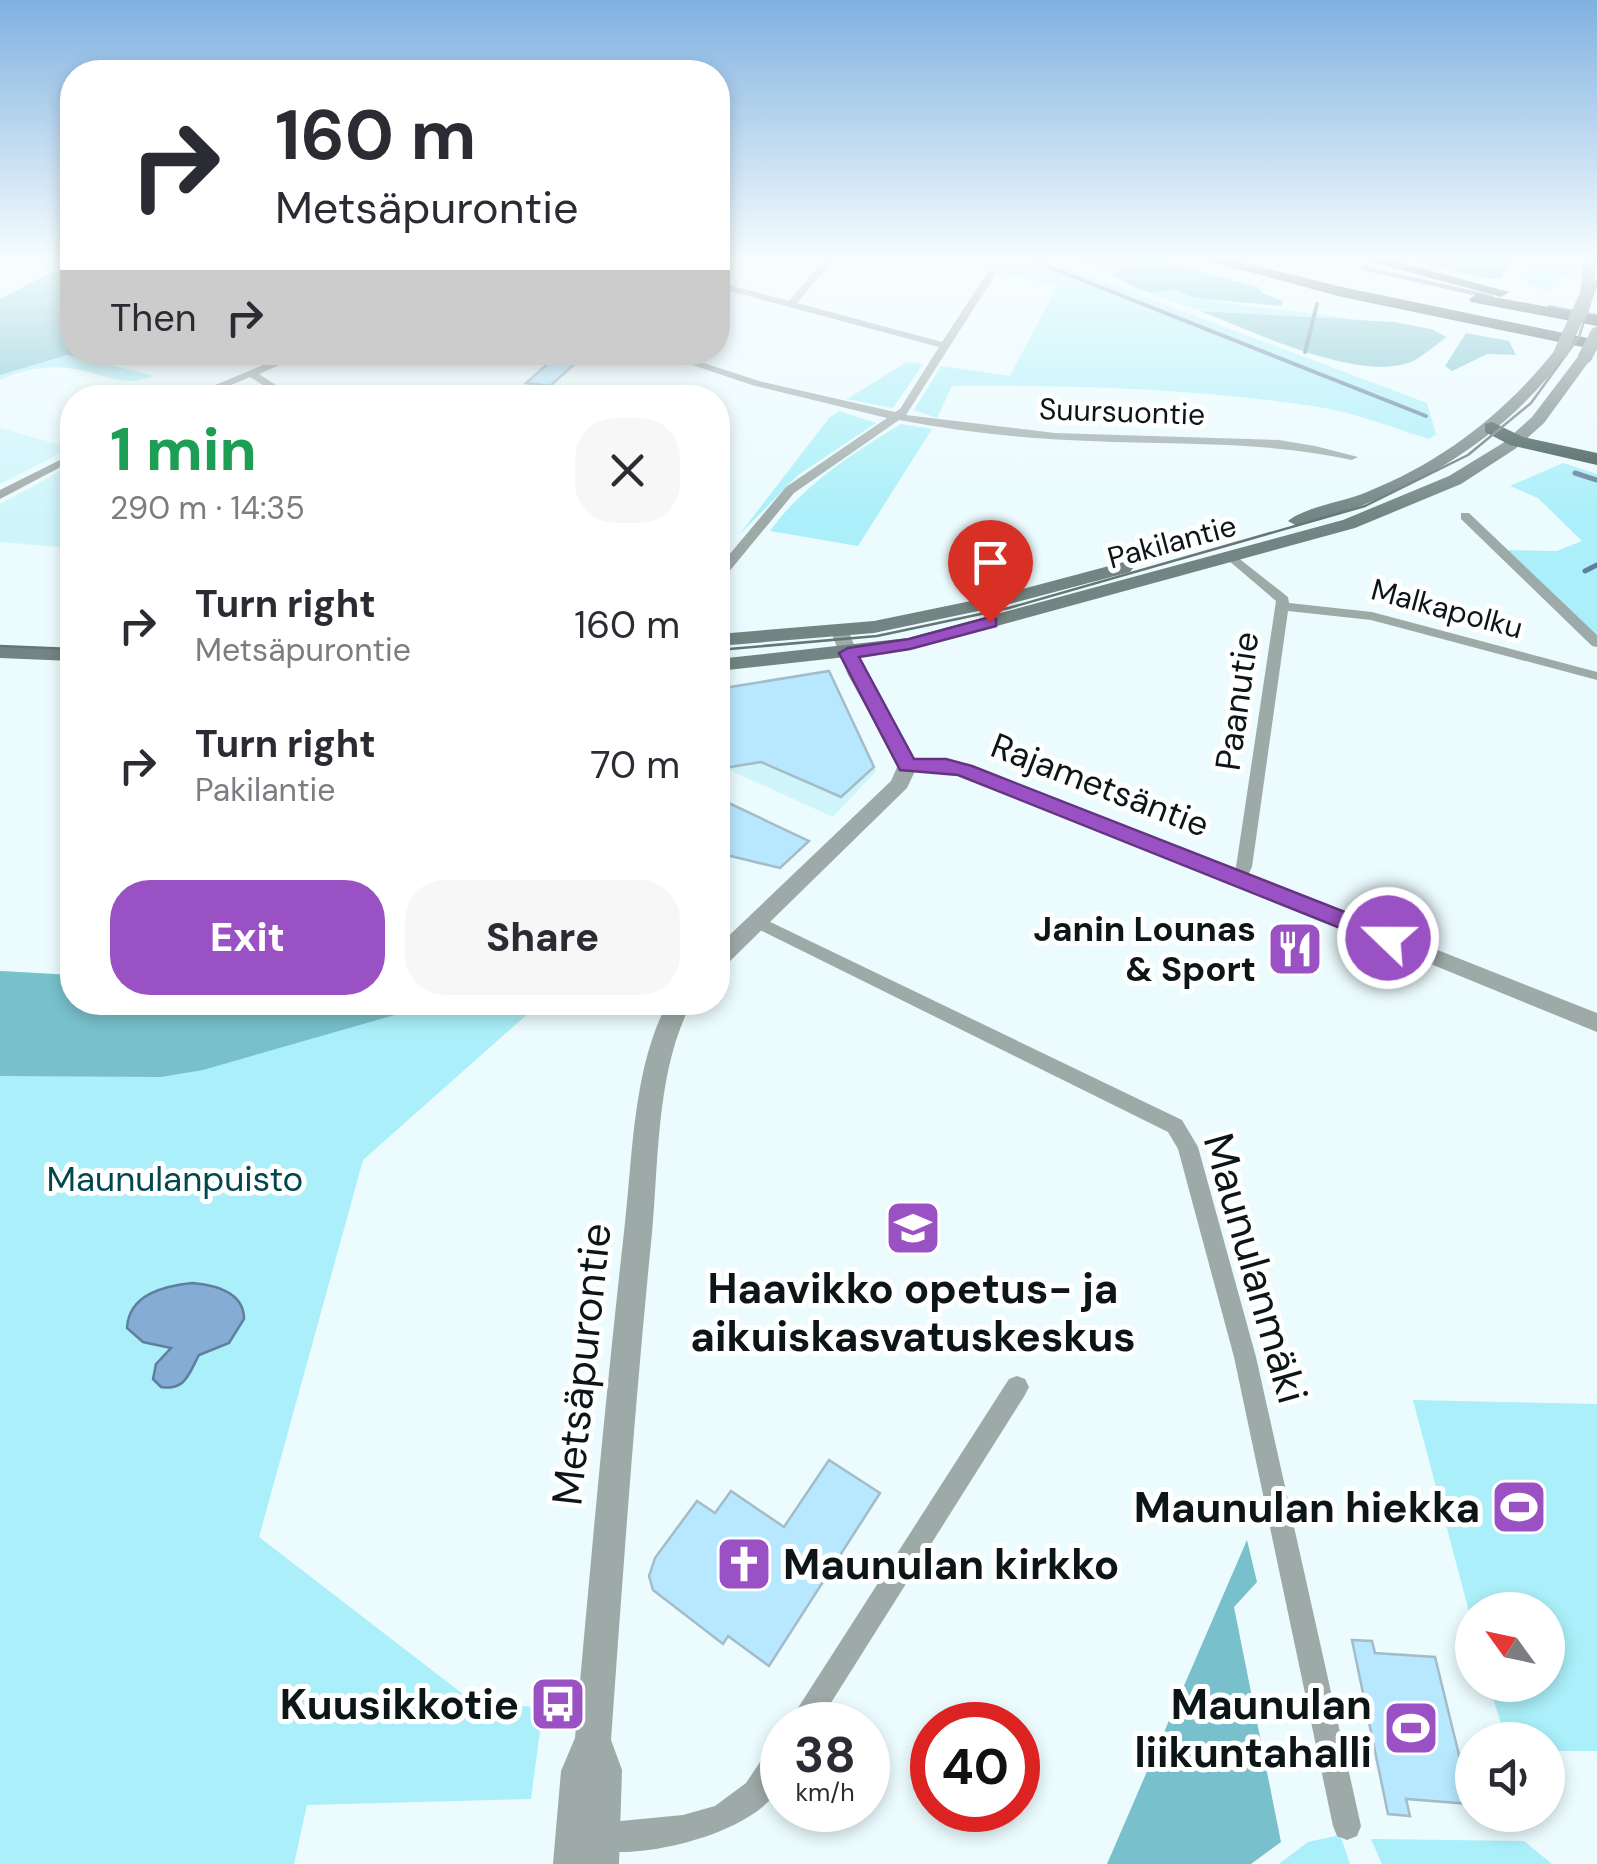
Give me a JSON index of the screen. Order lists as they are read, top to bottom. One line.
{"streets":{"main road":["Pakilantie"],"street":["Suursuontie","Malkapolku","Paanutie","Rajametsäntie","Maunulanmäki","Metsäpurontie"]},"crossings":[["Pakilantie","Paanutie"],["Malkapolku","Paanutie"],["Paanutie","Rajametsäntie"]],"parks":["Maunulanpuisto"],"places":{"restaurant":["Janin Lounas & Sport"],"school or university":["Haavikko opetus- ja aikuiskasvatuskeskus"],"sports":["Maunulan hiekka","Maunulan liikuntahalli"],"church":["Maunulan kirkko"],"bus stop":["Kuusikkotie"]},"north":"top left","page":{"turn":["160 m","Metsäpurontie"],"then":"Then","heading":["1 min","290 m · 14:35"],"list":[{"name":"Turn right","note":"Metsäpurontie","value":"160 m"},{"name":"Turn right","note":"Pakilantie","value":"70 m"}],"buttons":["Exit","Share"],"speed":"38 km/h","limit":"40"}}
